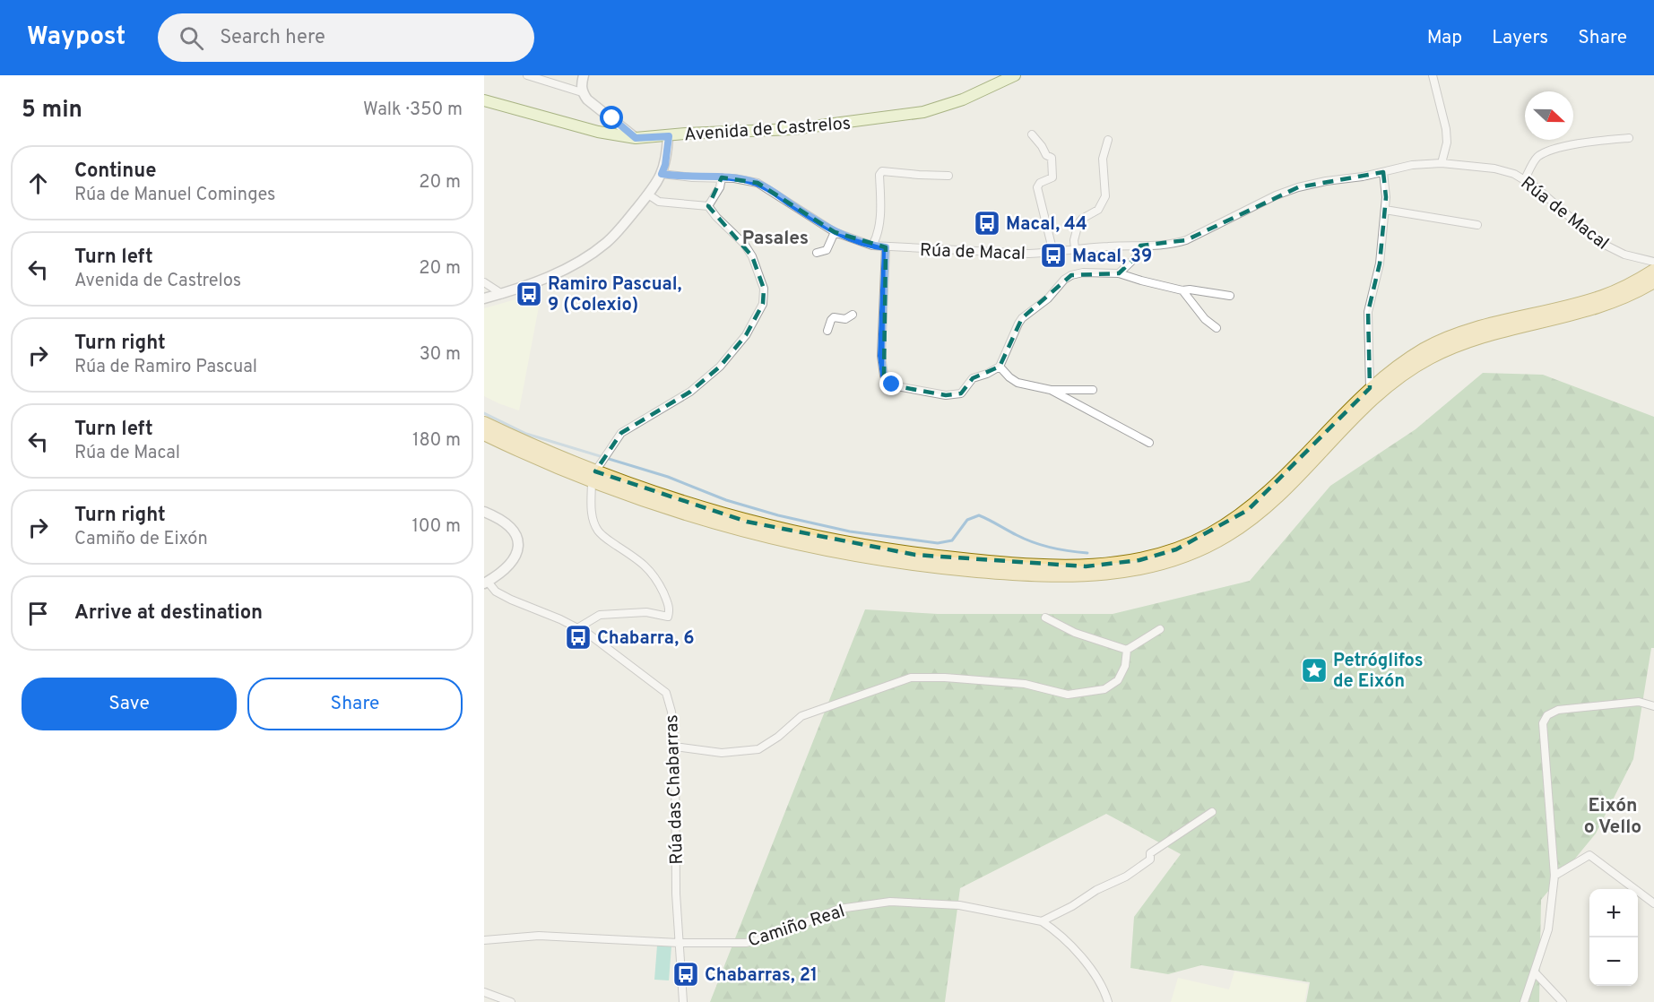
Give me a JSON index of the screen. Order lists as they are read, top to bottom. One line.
{"streets":{"main road":["Avenida de Castrelos"],"street":["Rúa de Macal","Rúa das Chabarras","Camiño Real"]},"crossings":[["Rúa das Chabarras","Camiño Real"]],"districts":["Pasales","Eixón o Vello"],"places":{"bus stop":["Macal, 44","Macal, 39","Ramiro Pascual, 9 (Colexio)","Chabarra, 6","Chabarras, 21"],"place":["Petróglifos de Eixón"]},"north":"right","page":{"header":"Waypost","search":"Search here","nav":["Map","Layers","Share"],"heading":["5 min","Walk · 350 m"],"list":[["Continue","Rúa de Manuel Cominges","20 m"],["Turn left","Avenida de Castrelos","20 m"],["Turn right","Rúa de Ramiro Pascual","30 m"],["Turn left","Rúa de Macal","180 m"],["Turn right","Camiño de Eixón","100 m"],"Arrive at destination"],"buttons":["Save","Share"],"map_buttons":["+","−"]}}
